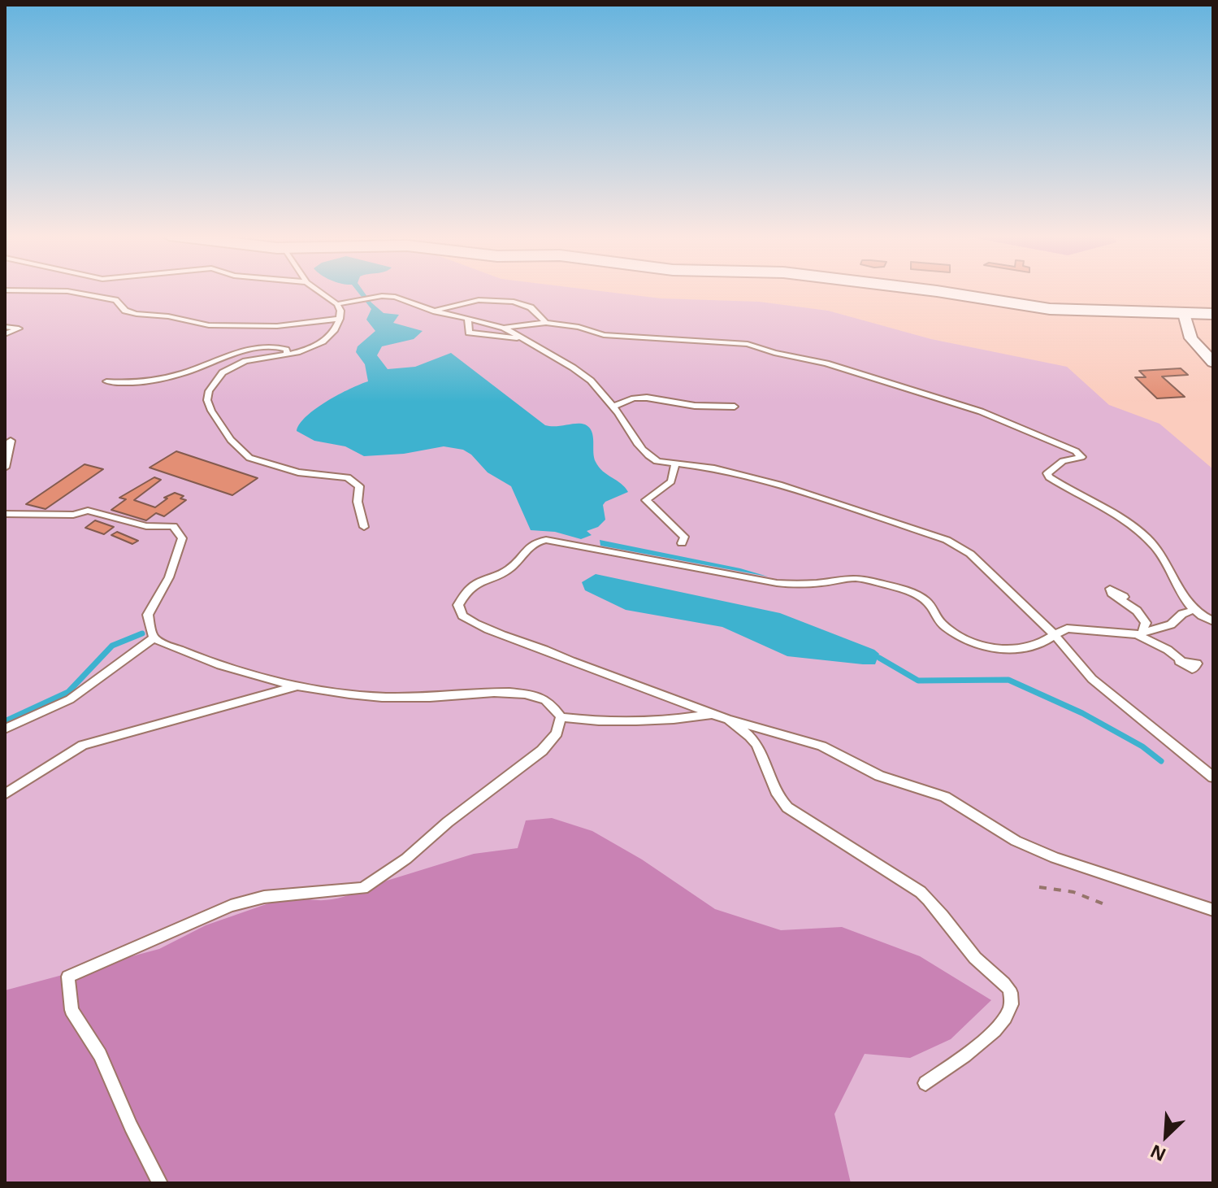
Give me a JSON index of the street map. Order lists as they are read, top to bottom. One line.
{"north":"bottom left"}
